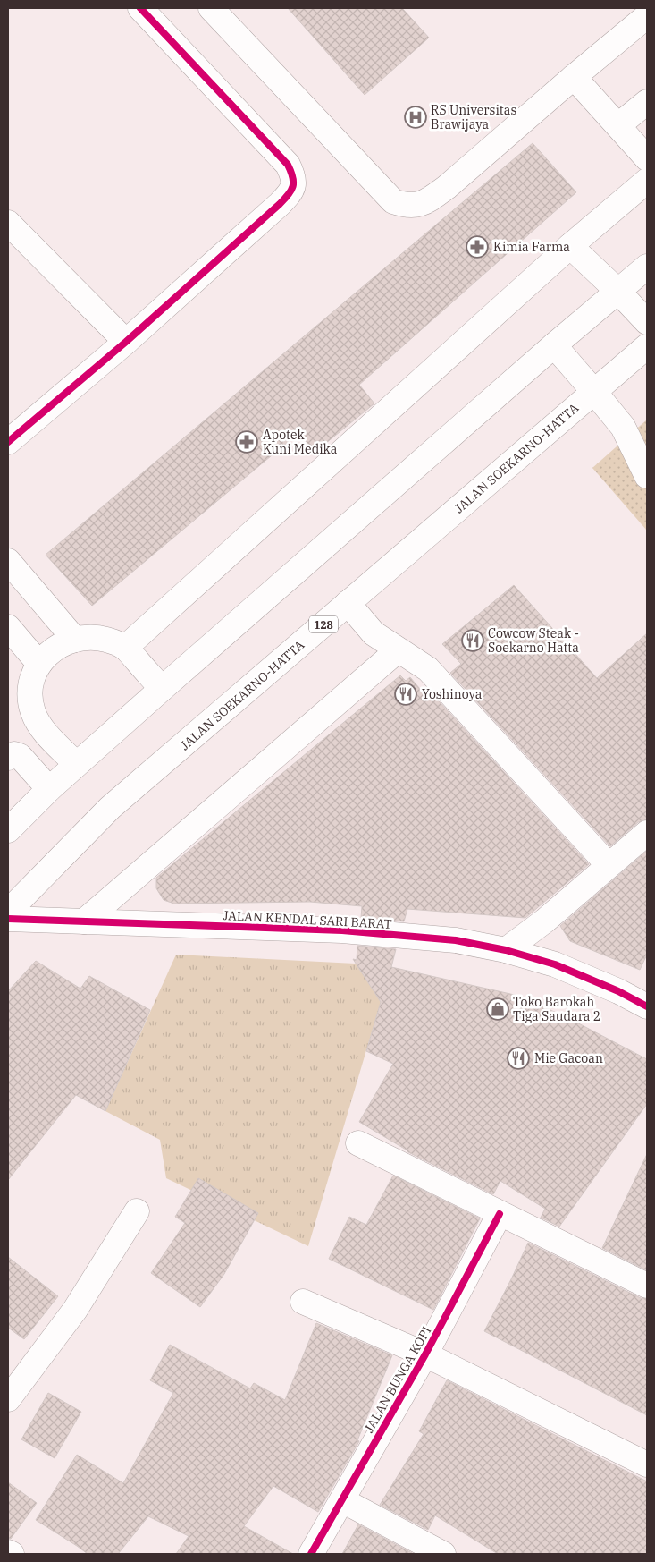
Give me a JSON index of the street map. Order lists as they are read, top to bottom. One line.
{"streets":{"street":["JALAN SOEKARNO-HATTA","128","JALAN KENDAL SARI BARAT","JALAN BUNGA KOPI"]},"places":{"hospital":["RS Universitas Brawijaya"],"pharmacy":["Kimia Farma","Apotek Kuni Medika"],"restaurant":["Cowcow Steak - Soekarno Hatta","Yoshinoya","Mie Gacoan"],"shop":["Toko Barokah Tiga Saudara 2"]}}
